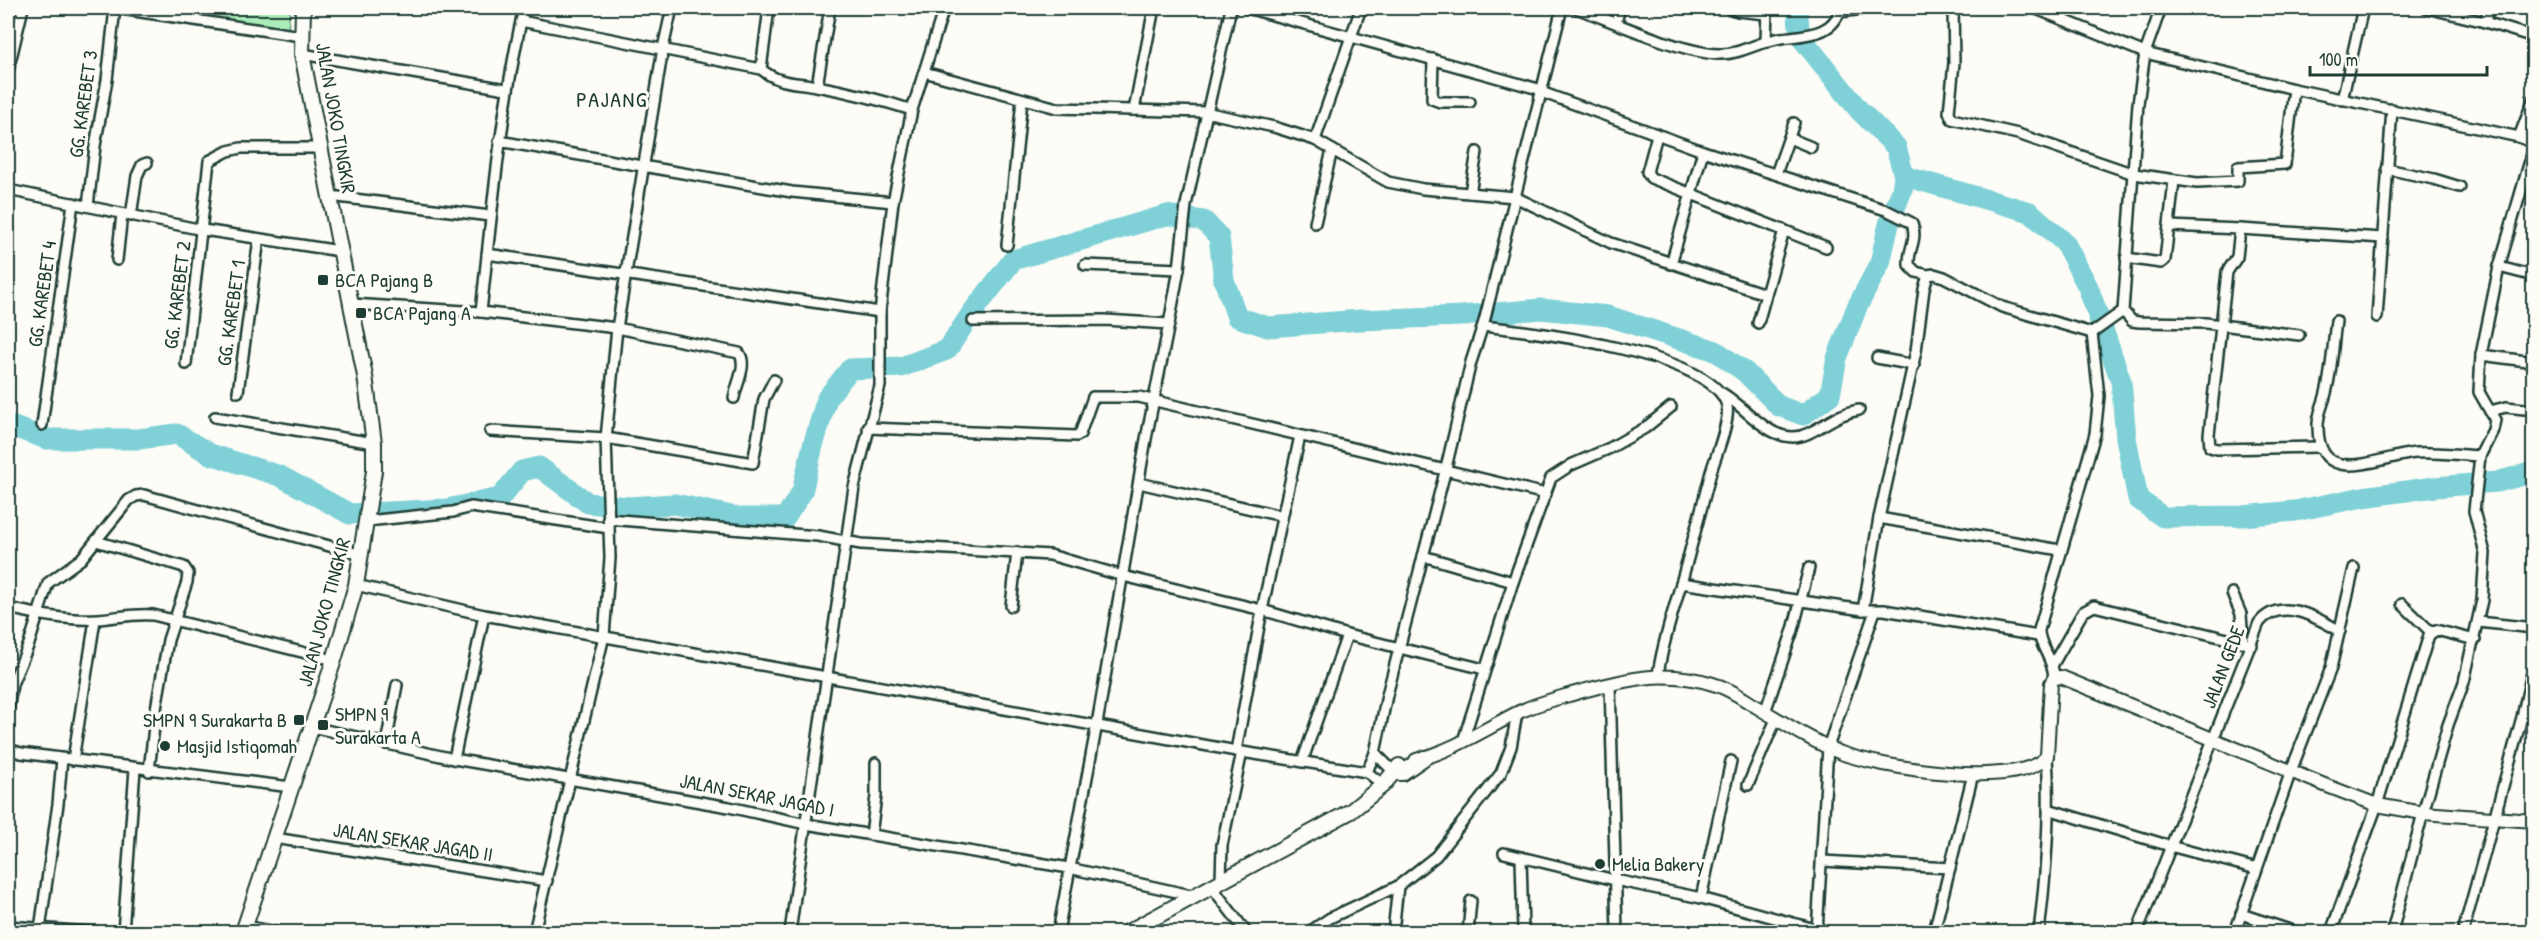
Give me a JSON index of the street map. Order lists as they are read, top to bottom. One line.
{"streets":{"main road":["JALAN JOKO TINGKIR"],"street":["GG. KAREBET 3","GG. KAREBET 4","GG. KAREBET 2","GG. KAREBET 1","JALAN GEDE","JALAN SEKAR JAGAD I","JALAN SEKAR JAGAD II"]},"crossings":[["JALAN JOKO TINGKIR","GG. KAREBET 2"],["JALAN JOKO TINGKIR","JALAN SEKAR JAGAD I"],["JALAN JOKO TINGKIR","JALAN SEKAR JAGAD II"]],"districts":["PAJANG"],"places":{"transit":["BCA Pajang B","BCA Pajang A","SMPN 9 Surakarta B","SMPN 9 Surakarta A"],"other":["Masjid Istiqomah","Melia Bakery"]},"scale_bar":"100 m"}
